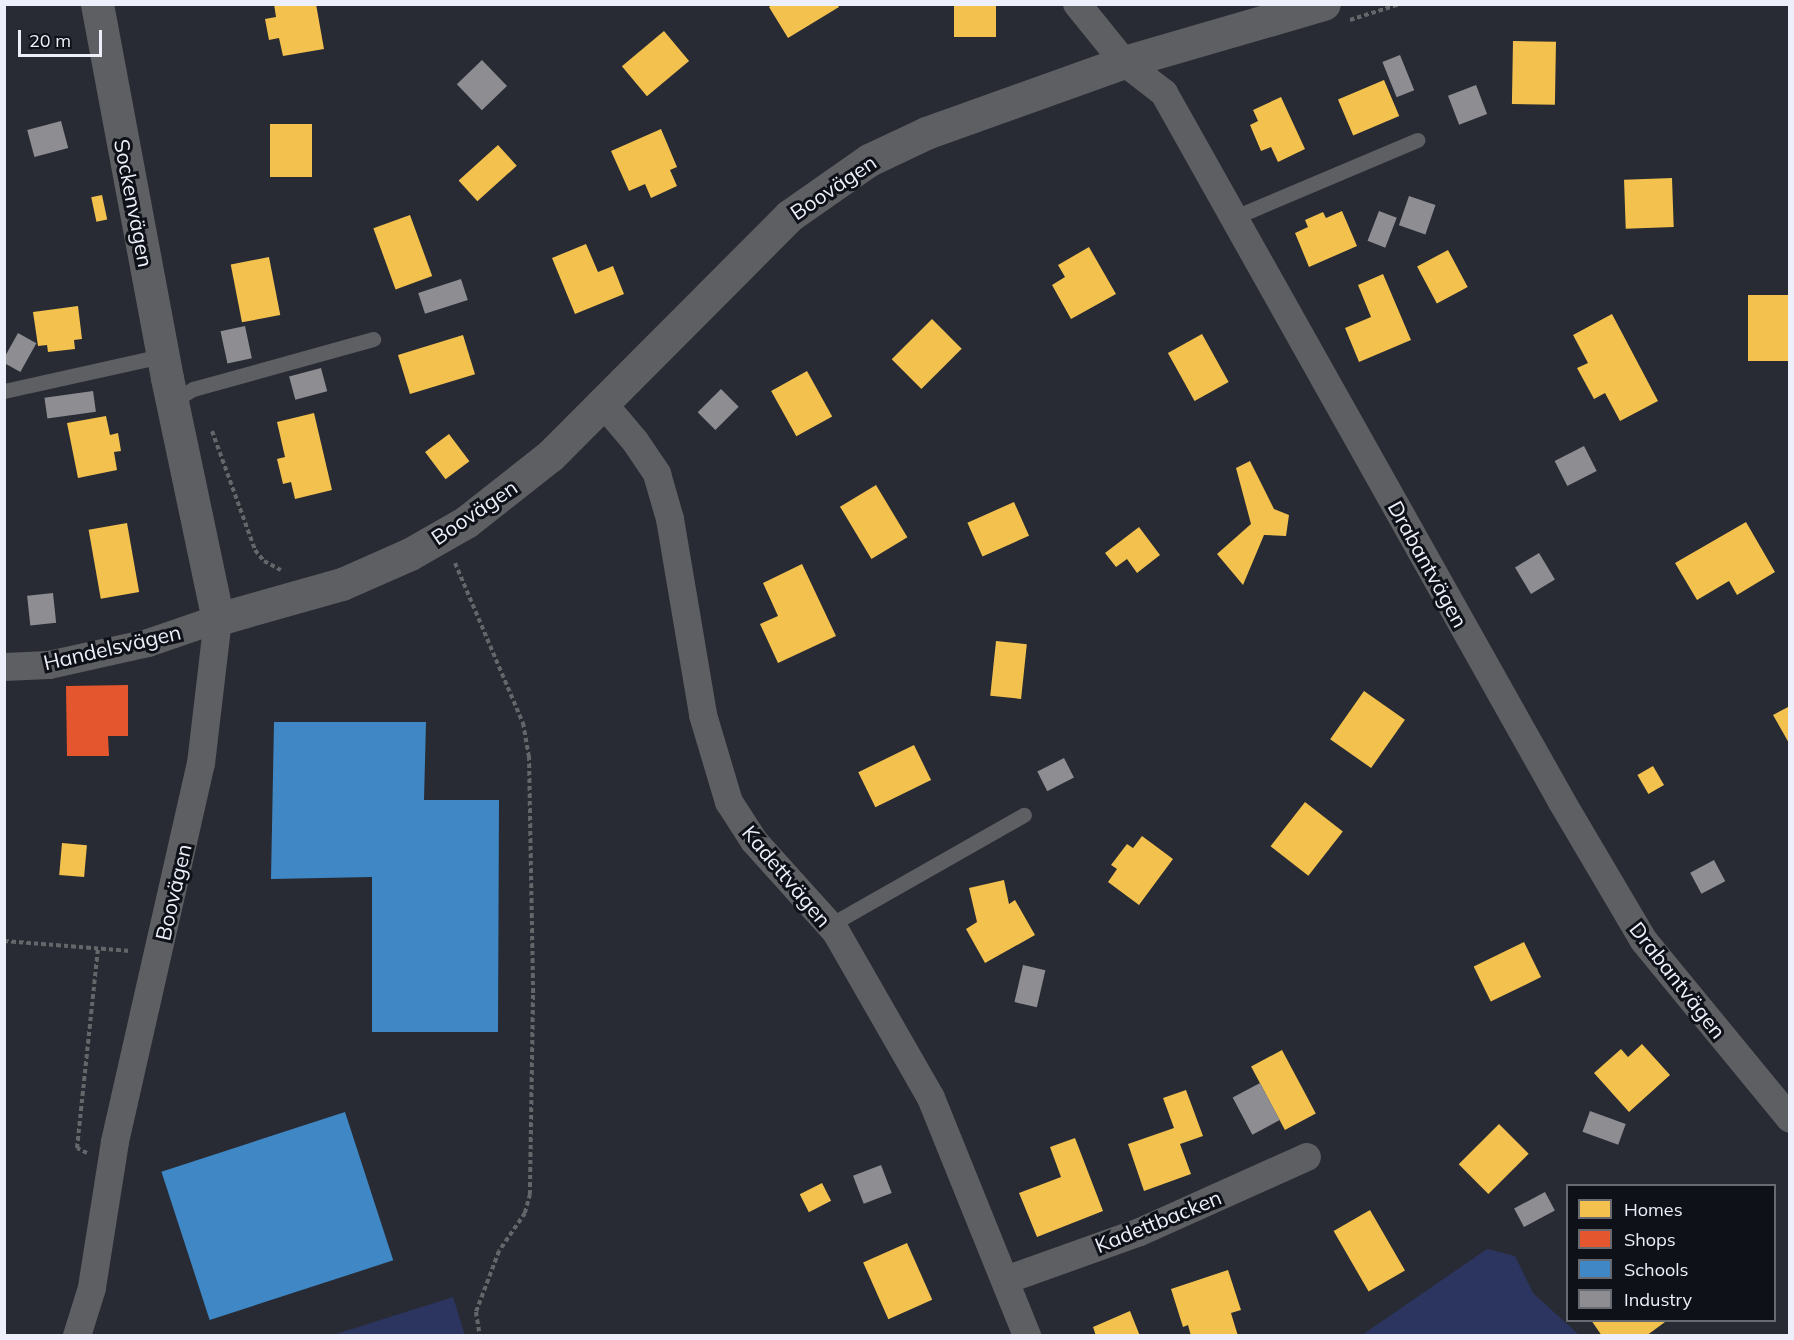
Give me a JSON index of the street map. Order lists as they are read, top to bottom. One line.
{"streets":{"street":["Boovägen","Sockenvägen","Drabantvägen","Handelsvägen","Kadettvägen","Kadettbacken"]},"crossings":[["Boovägen","Sockenvägen"],["Boovägen","Drabantvägen"],["Boovägen","Handelsvägen"],["Boovägen","Kadettvägen"],["Sockenvägen","Handelsvägen"],["Kadettvägen","Kadettbacken"]],"legend":["Homes","Shops","Schools","Industry"],"scale_bar":"20 m"}
